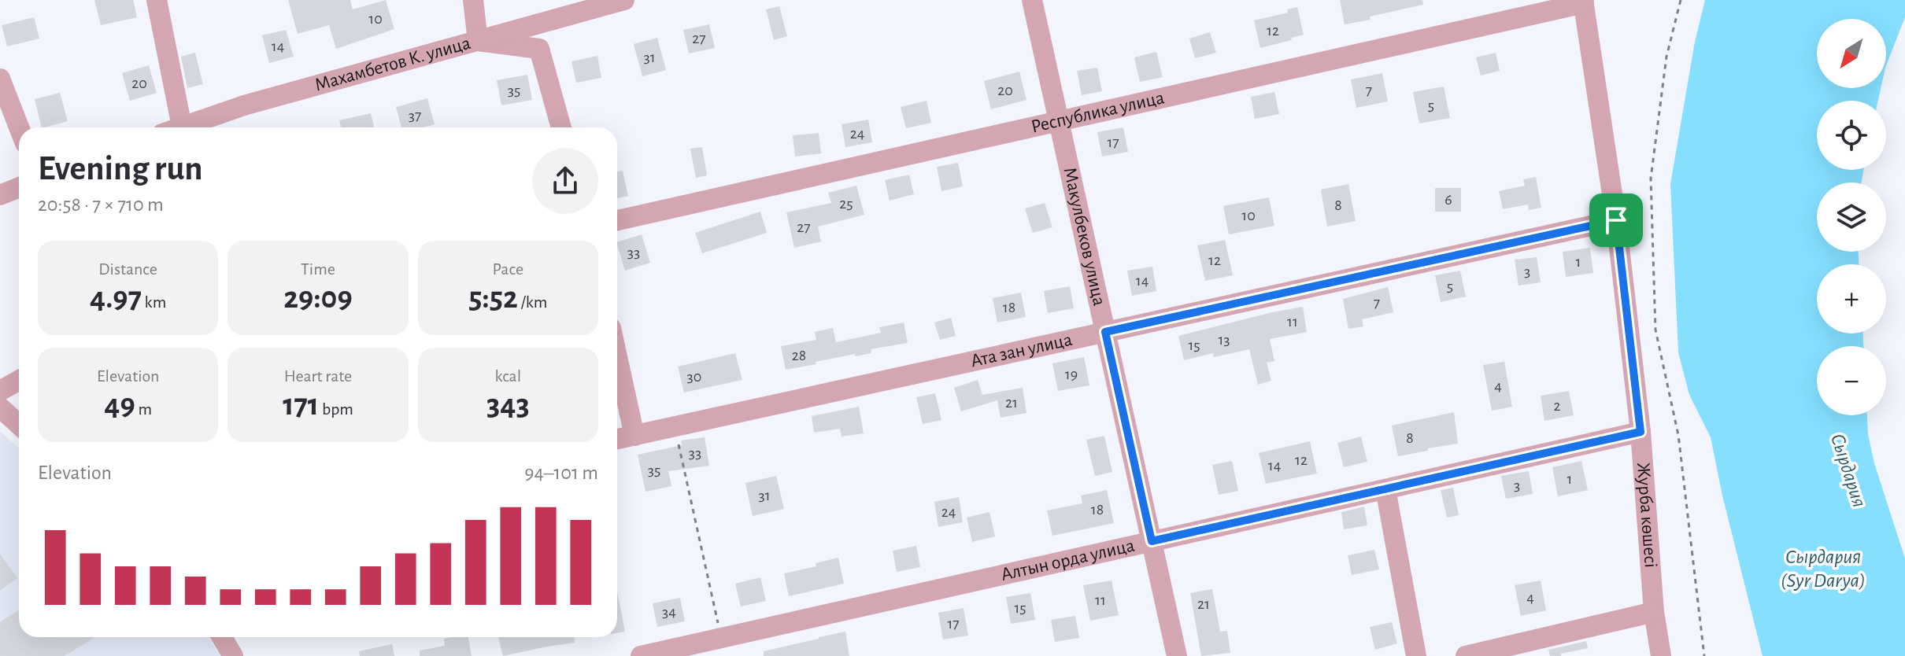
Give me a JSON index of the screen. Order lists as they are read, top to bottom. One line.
{"streets":{"street":["Махамбетов К. улица","Республика улица","Макулбеков улица","Ата зан улица","Журба көшесі","Алтын орда улица"]},"crossings":[["Республика улица","Макулбеков улица"],["Республика улица","Журба көшесі"],["Макулбеков улица","Ата зан улица"],["Макулбеков улица","Алтын орда улица"],["Ата зан улица","Журба көшесі"],["Журба көшесі","Алтын орда улица"]],"water":["Сырдария","Сырдария (Syr Darya)"],"house_numbers":["10","12","27","14","31","20","35","20","7","5","37","24","17","6","25","8","10","27","33","12","1","3","14","5","7","18","11","13","15","28","19","30","4","21","2","8","33","12","14","35","1","3","31","18","24","4","11","21","15","34","17"],"north":"bottom left","page":{"map_buttons":["+","−"],"heading":["Evening run","20:58 · 7 × 710 m"],"stats":[["Distance","4.97 km"],["Time","29:09"],["Pace","5:52 /km"],["Elevation","49 m"],["Heart rate","171 bpm"],["kcal","343"]],"chart":["Elevation","94–101 m"]}}
